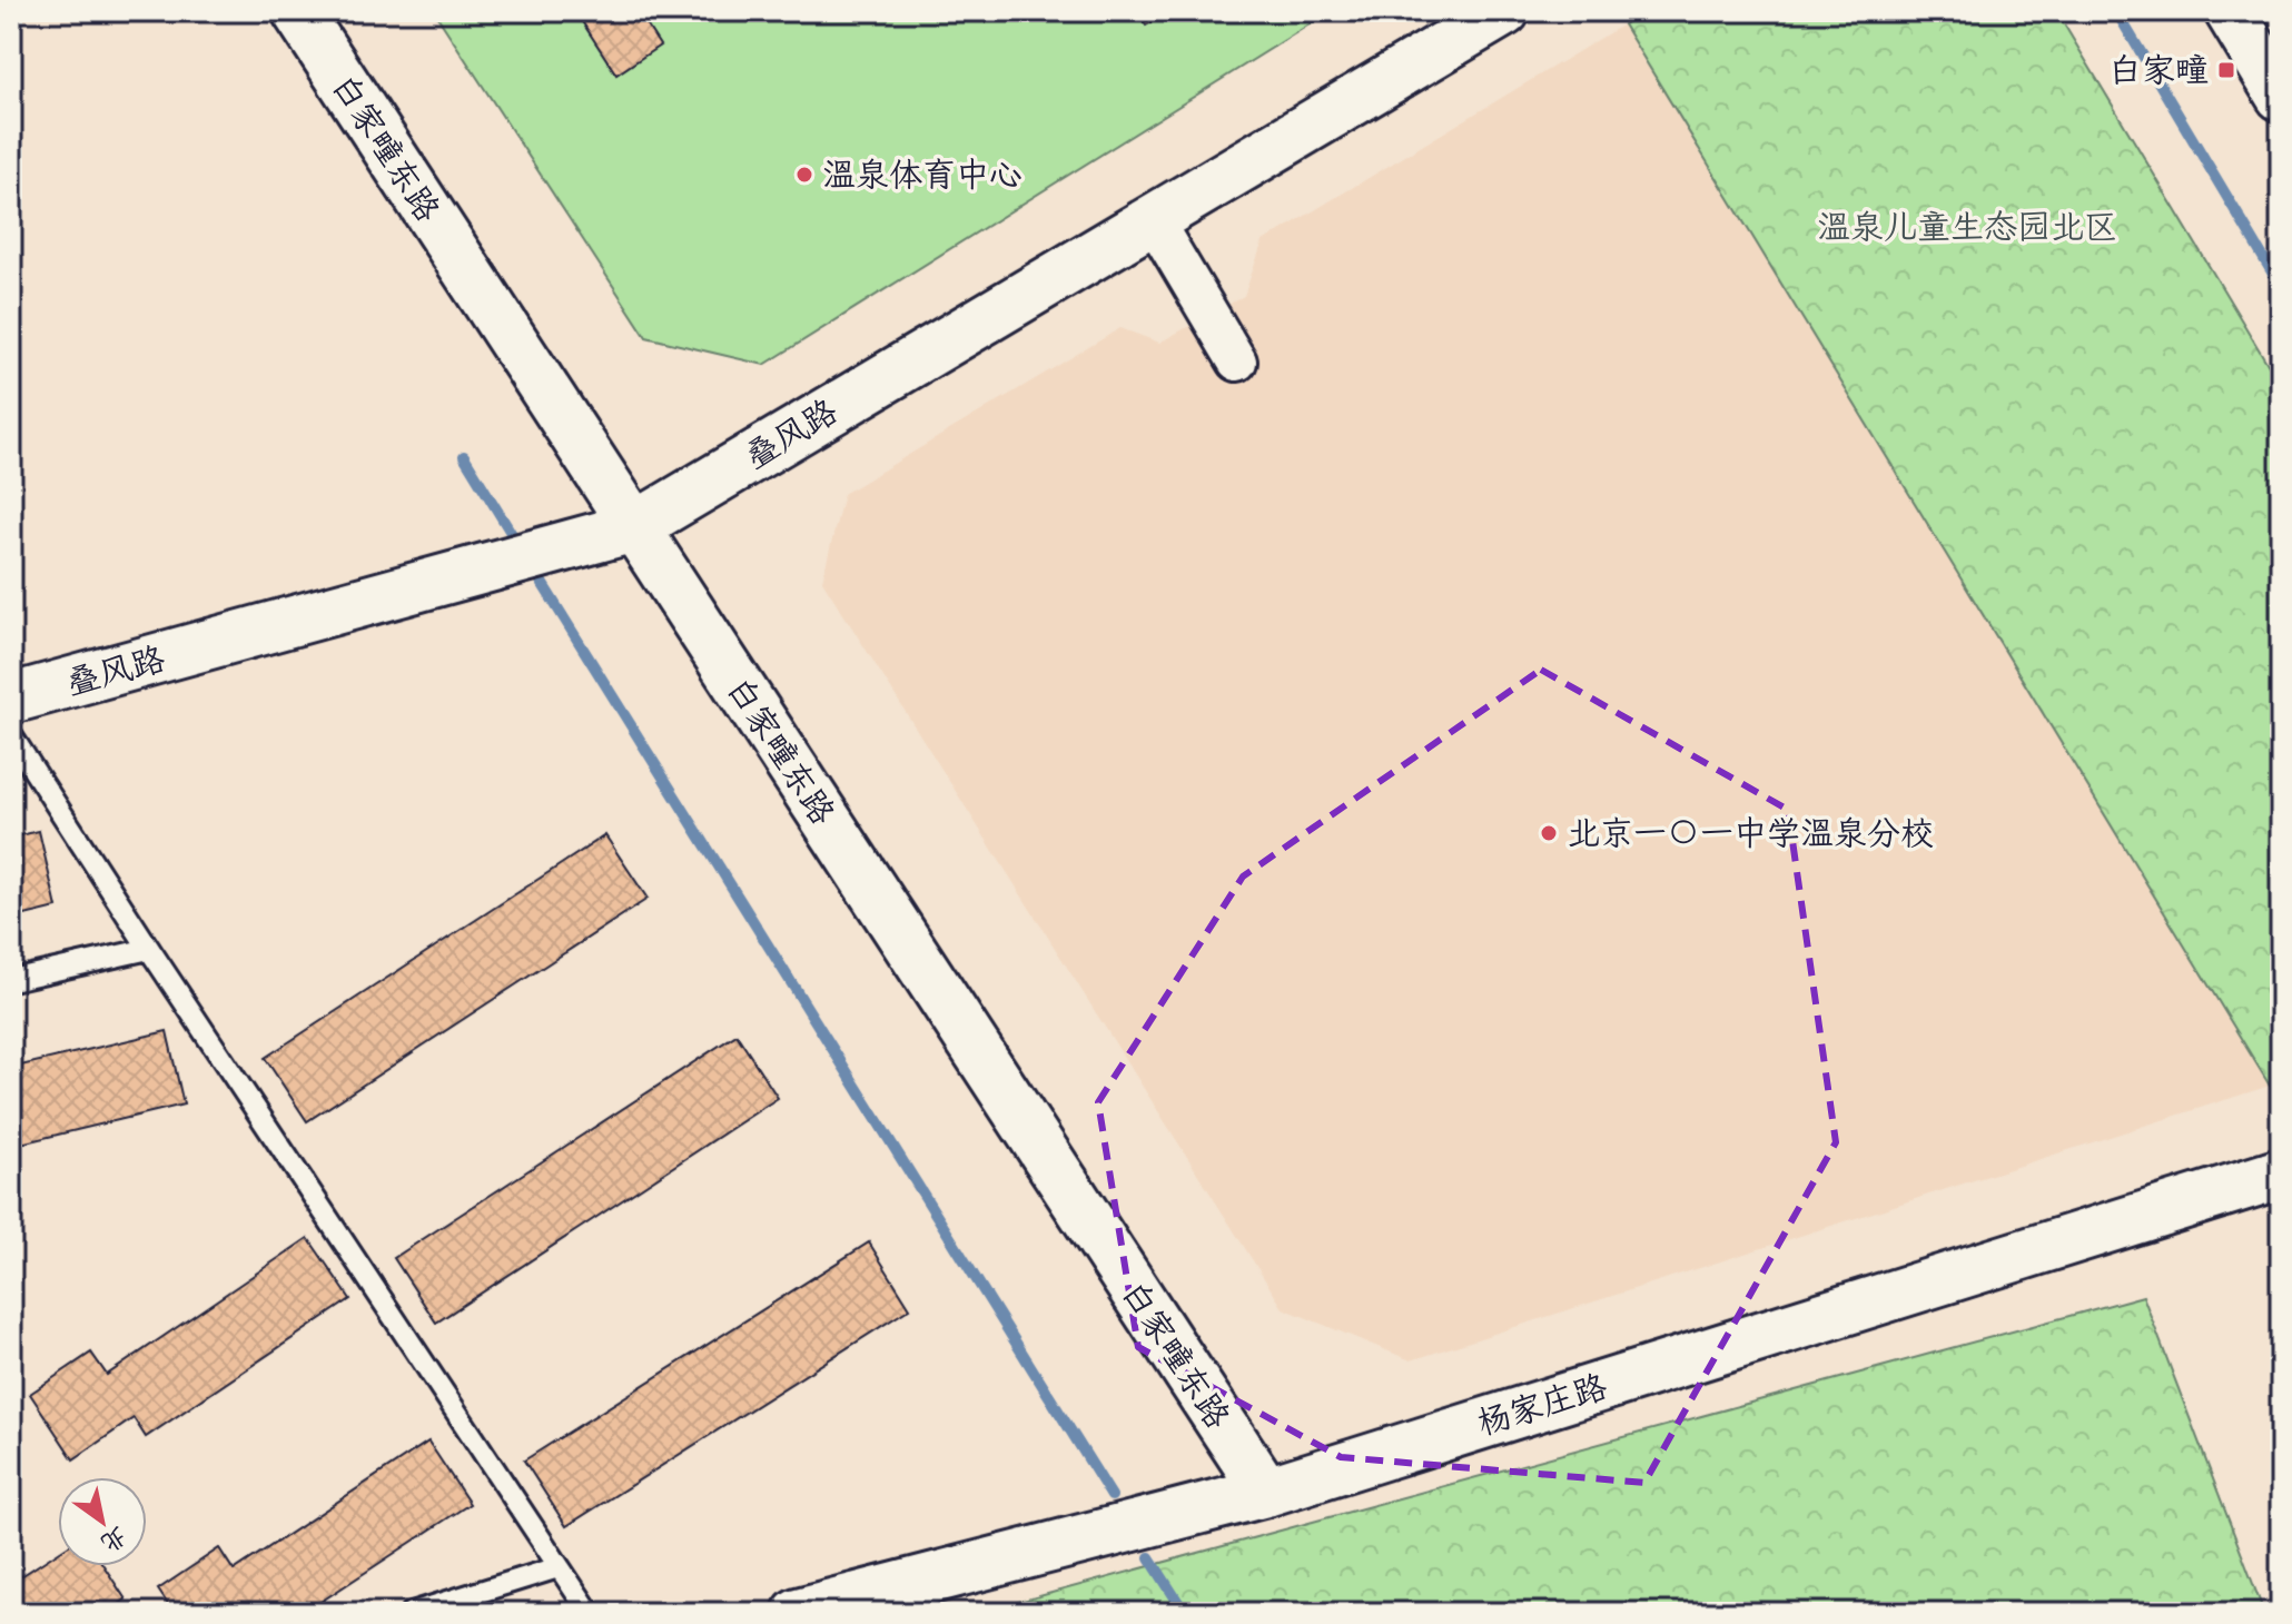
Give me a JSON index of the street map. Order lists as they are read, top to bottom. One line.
{"streets":{"street":["白家疃东路","叠风路","杨家庄路"]},"crossings":[["白家疃东路","叠风路"],["白家疃东路","杨家庄路"]],"parks":["温泉儿童生态园北区"],"places":{"transit":["白家疃"],"other":["温泉体育中心","北京一〇一中学温泉分校"]},"north":"bottom right"}
